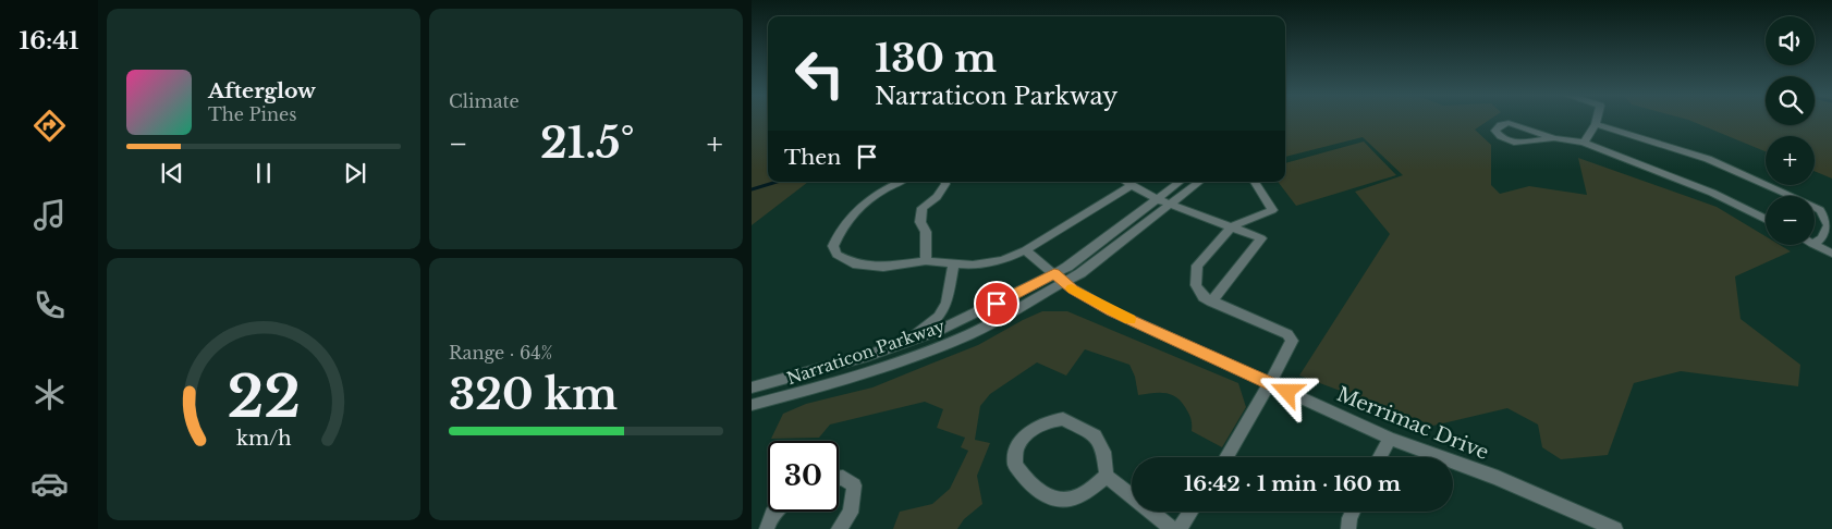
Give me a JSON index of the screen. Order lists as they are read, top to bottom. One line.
{"streets":{"street":["Narraticon Parkway","Merrimac Drive"]},"crossings":[["Narraticon Parkway","Merrimac Drive"]],"page":{"tabs":"16:41","tile":["Climate",["Range · 64%","320 km"]],"map_buttons":["+","−"],"turn":["130 m","Narraticon Parkway"],"song":["Afterglow","The Pines"],"heat":["−","21.5°","+"],"then":"Then","limit":"30","trip":"16:42 · 1 min · 160 m","gauge":["22","km/h"]}}
